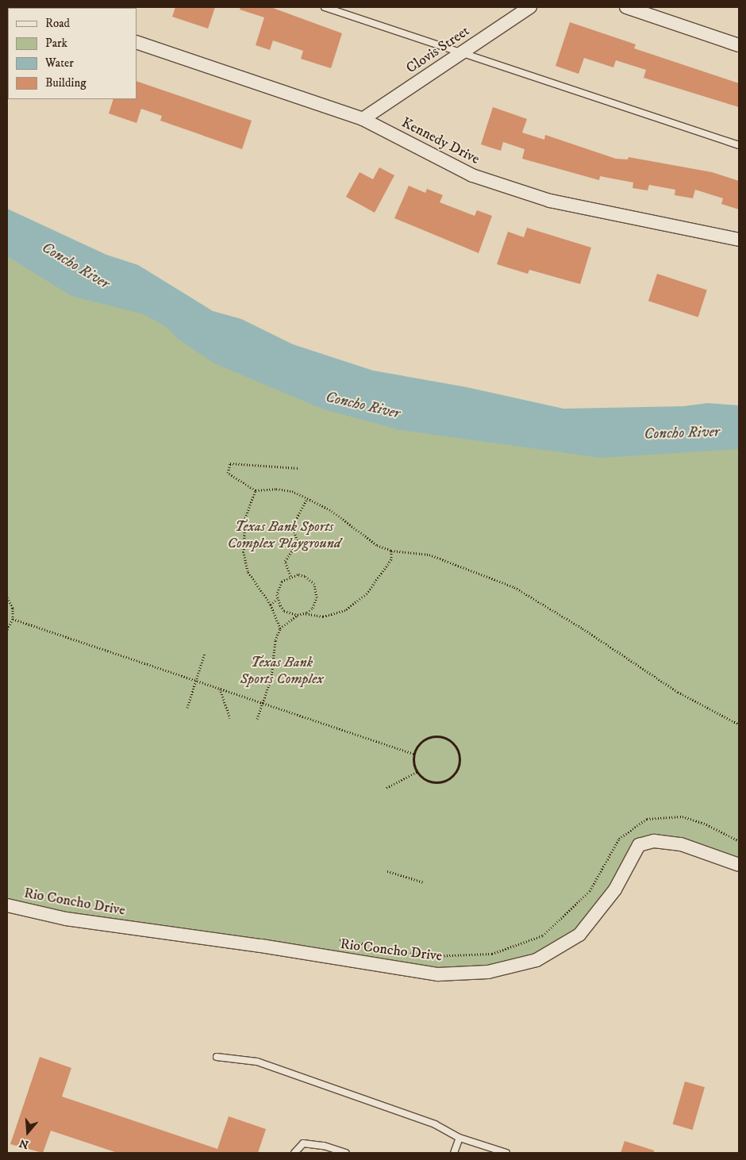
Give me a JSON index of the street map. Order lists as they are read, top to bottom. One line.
{"streets":{"street":["Clovis Street","Kennedy Drive","Rio Concho Drive"]},"crossings":[["Clovis Street","Kennedy Drive"]],"water":["Concho River"],"parks":["Texas Bank Sports Complex Playground","Texas Bank Sports Complex"],"legend":["Road","Park","Water","Building"],"north":"bottom"}
